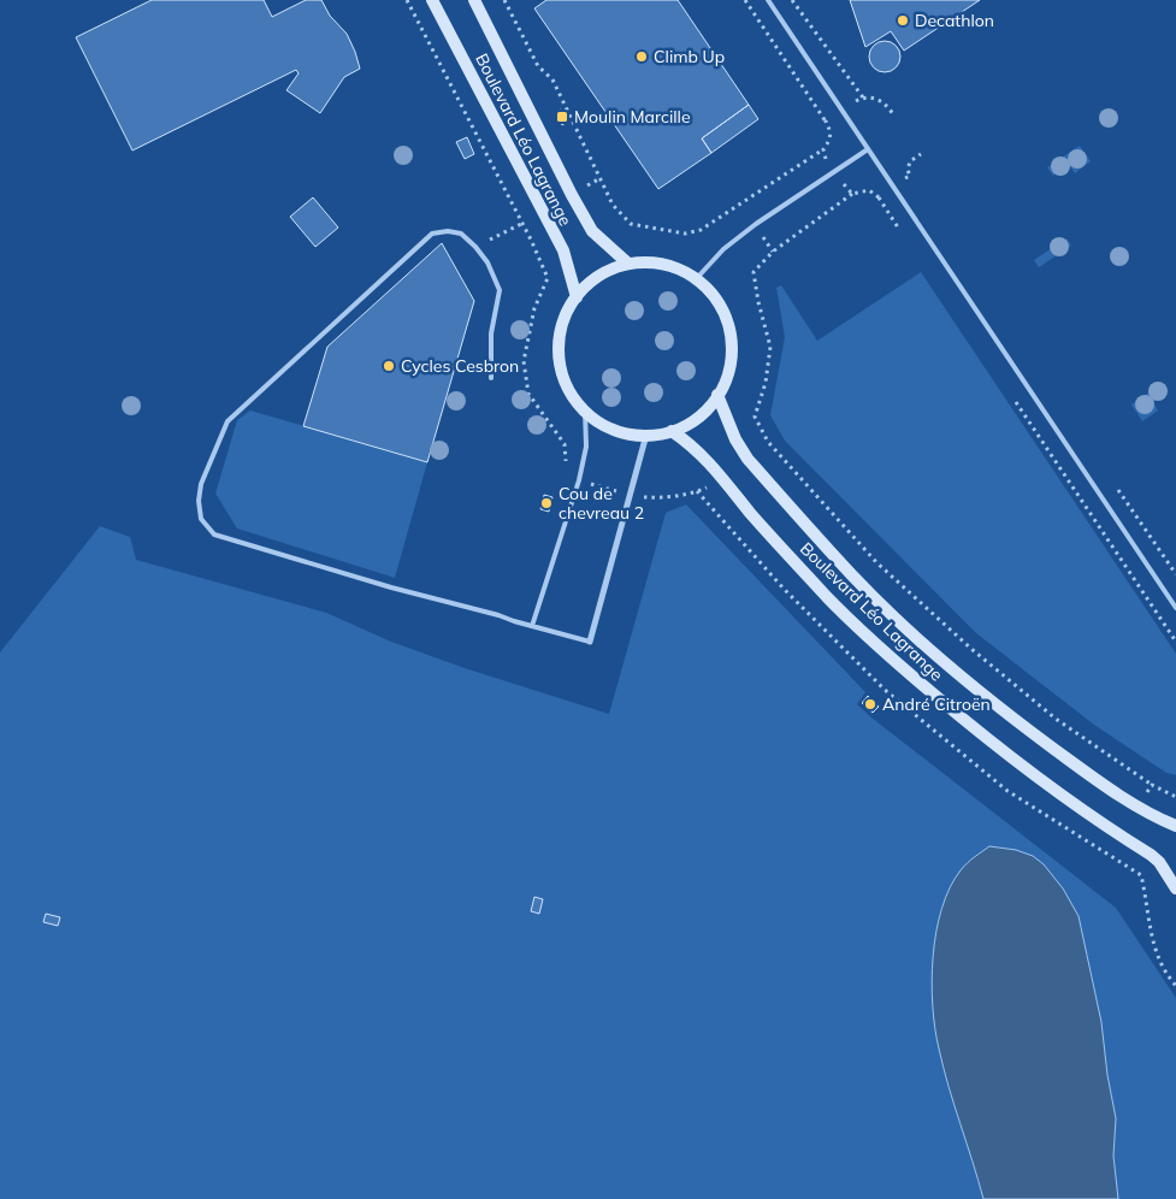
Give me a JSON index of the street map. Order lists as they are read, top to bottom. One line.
{"streets":{"street":["Boulevard Léo Lagrange"]},"places":{"other":["Decathlon","Climb Up","Cycles Cesbron","Cou de chevreau 2","André Citroën"],"transit":["Moulin Marcille"]}}
